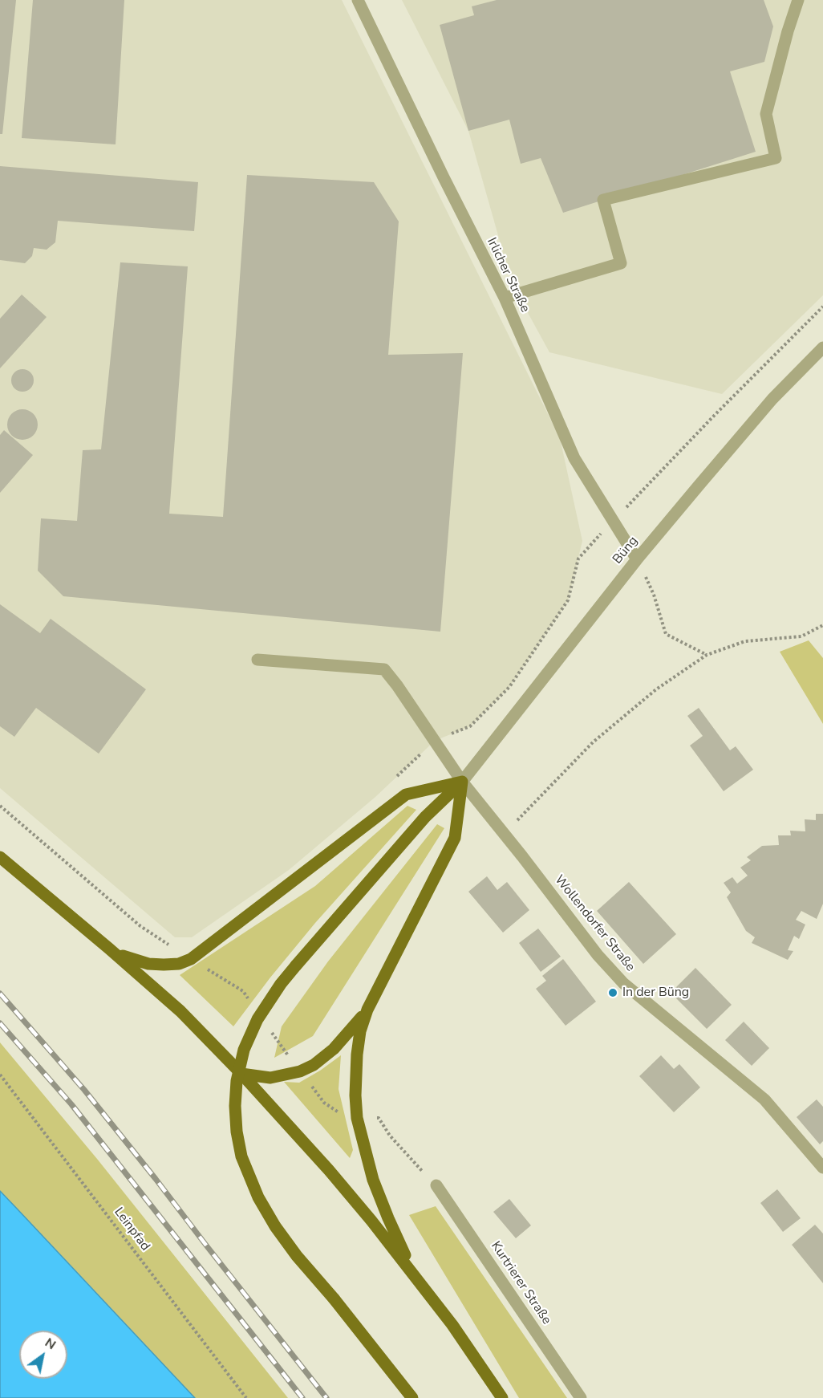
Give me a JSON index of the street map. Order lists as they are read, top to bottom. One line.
{"streets":{"street":["Irlicher Straße","Büng","Wollendorfer Straße","Kurtrierer Straße"],"path":["Leinpfad"]},"crossings":[["Irlicher Straße","Büng"],["Büng","Wollendorfer Straße"]],"places":["In der Büng"],"north":"top right"}
